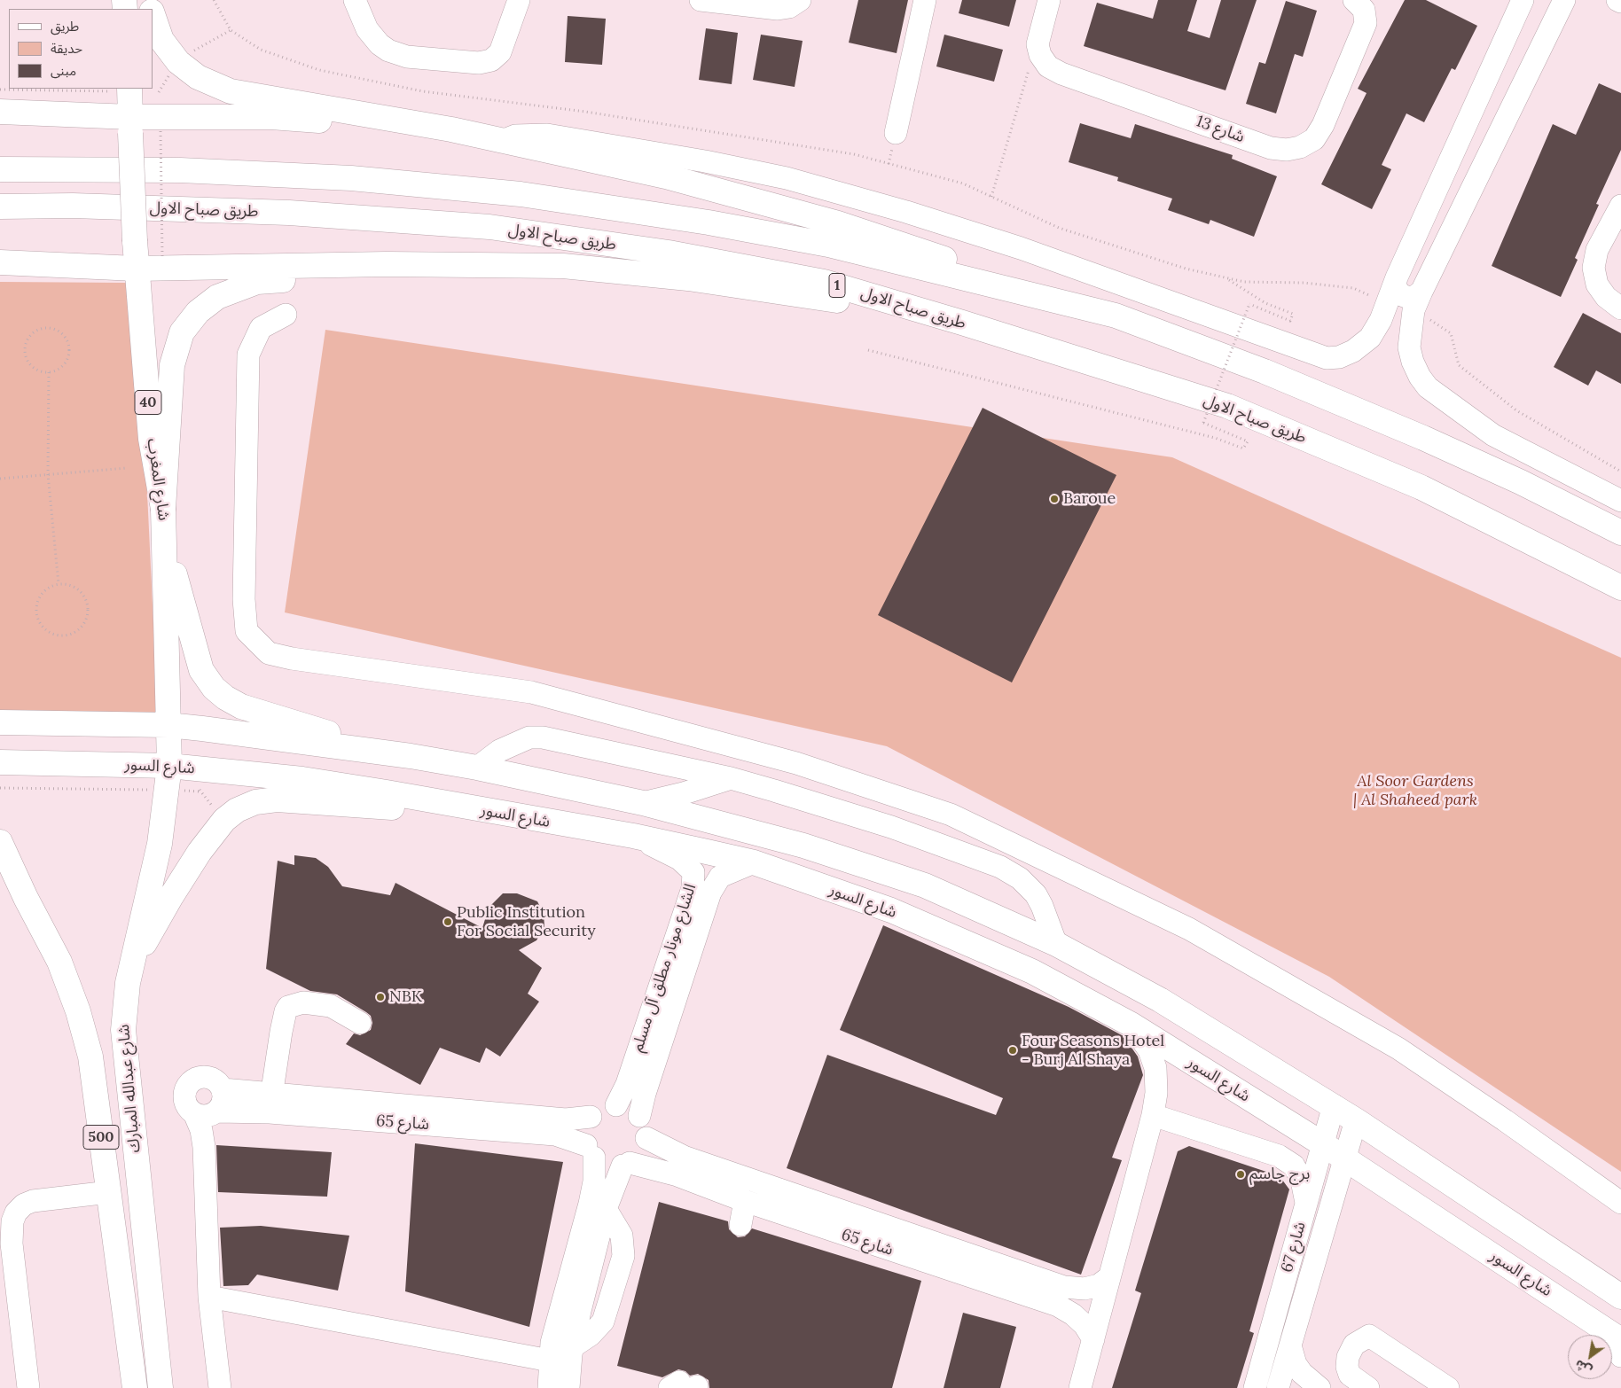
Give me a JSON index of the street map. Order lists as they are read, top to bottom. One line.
{"streets":{"main road":["طريق صباح الاول","1","40","شارع المغرب","شارع السور","شارع عبدالله المبارك","500"],"street":["شارع 13","الشارع مونار مطلق آل مسلم","شارع 65","شارع 67"]},"crossings":[["شارع المغرب","شارع السور"],["شارع المغرب","شارع عبدالله المبارك"],["شارع السور","الشارع مونار مطلق آل مسلم"],["شارع السور","شارع عبدالله المبارك"],["شارع السور","شارع 67"],["الشارع مونار مطلق آل مسلم","شارع 65"]],"parks":["Al Soor Gardens | Al Shaheed park"],"places":["Baroue","Public Institution For Social Security","NBK","Four Seasons Hotel - Burj Al Shaya","برج جاسم"],"legend":["طريق","حديقة","مبنى"],"north":"bottom left"}
